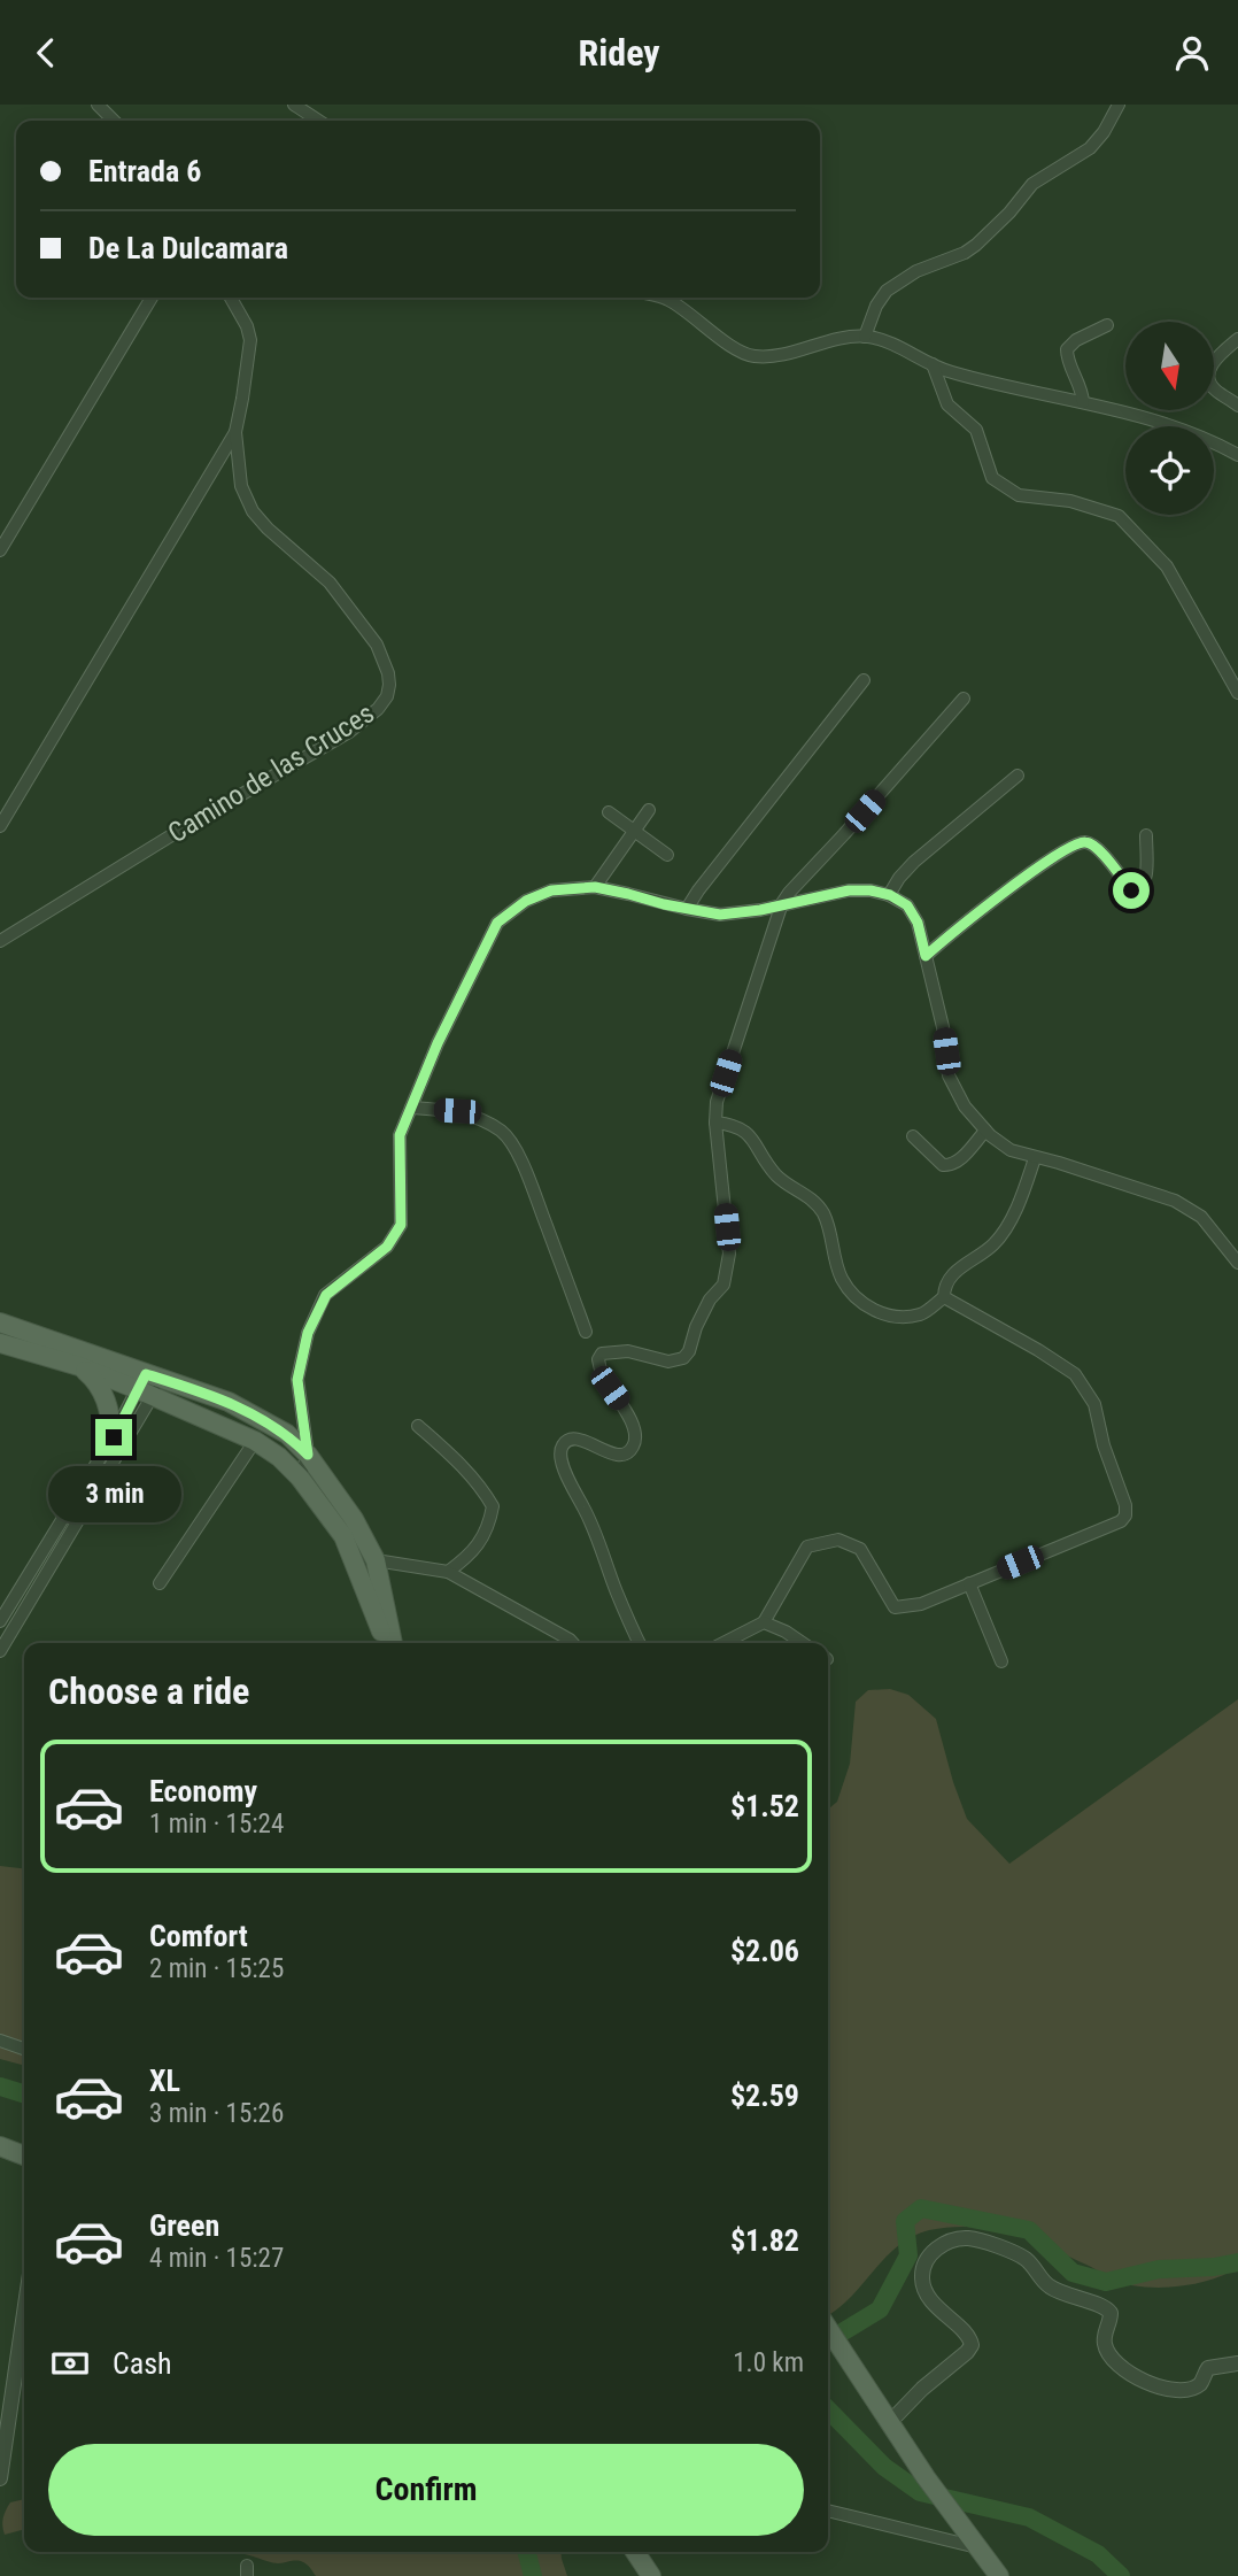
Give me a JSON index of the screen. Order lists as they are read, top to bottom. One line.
{"streets":{"street":["Camino de las Cruces"]},"north":"bottom","page":{"header":"Ridey","banner":["Entrada 6","De La Dulcamara"],"bubble":"3 min","heading":"Choose a ride","list":[{"name":"Economy","note":"1 min · 15:24","value":"$1.52"},{"name":"Comfort","note":"2 min · 15:25","value":"$2.06"},{"name":"XL","note":"3 min · 15:26","value":"$2.59"},{"name":"Green","note":"4 min · 15:27","value":"$1.82"}],"pay":["Cash","1.0 km"],"buttons":"Confirm"}}
